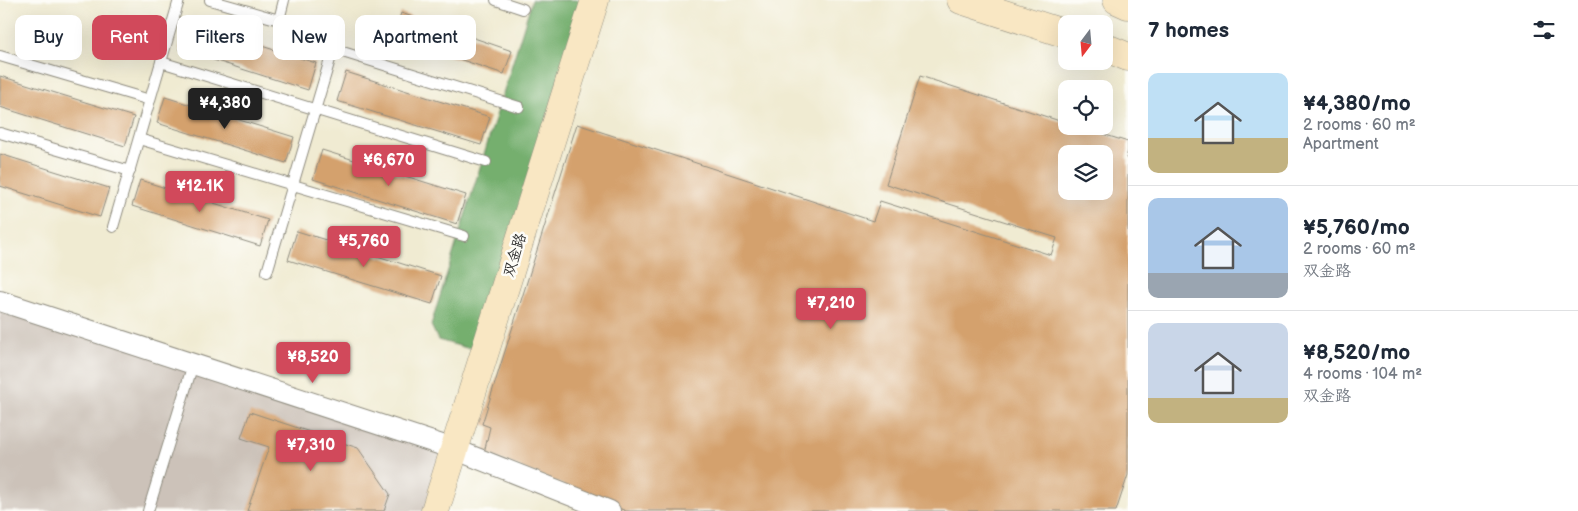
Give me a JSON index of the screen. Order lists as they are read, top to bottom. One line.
{"streets":{"street":["双金路"]},"north":"bottom","page":{"heading":"7 homes","chip":["Buy","Rent","Filters","New","Apartment"],"list":[{"name":"¥4,380/mo","note":"2 rooms · 60 m² · Apartment"},{"name":"¥5,760/mo","note":"2 rooms · 60 m² · 双金路"},{"name":"¥8,520/mo","note":"4 rooms · 104 m² · 双金路"}],"price":["¥4,380","¥6,670","¥12.1K","¥5,760","¥7,210","¥8,520","¥7,310"]}}
